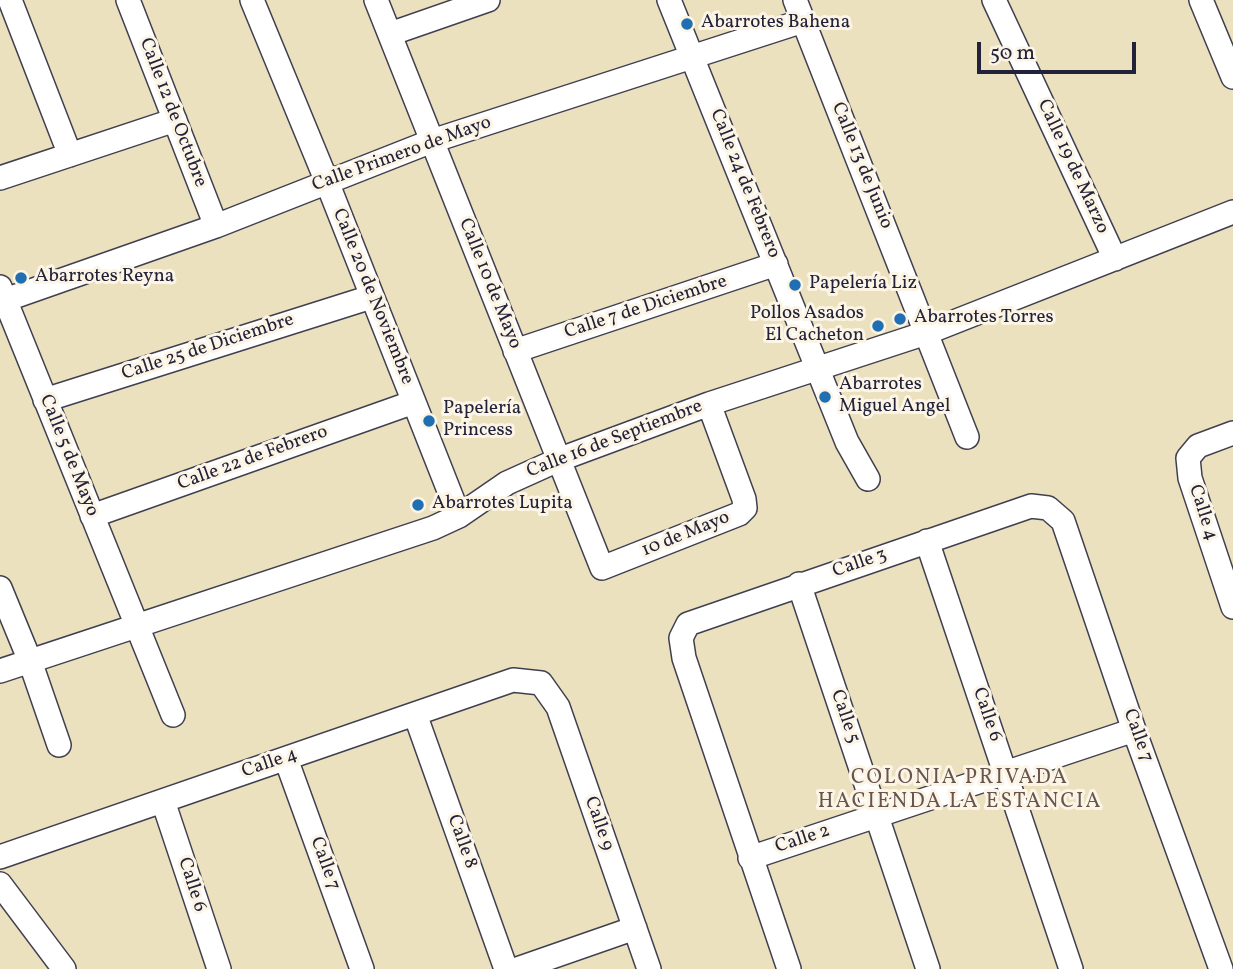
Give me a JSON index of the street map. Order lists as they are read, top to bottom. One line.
{"streets":{"street":["Calle 12 de Octubre","Calle Primero de Mayo","Calle 13 de Junio","Calle 19 de Marzo","Calle 24 de Febrero","Calle 10 de Mayo","Calle 20 de Noviembre","Calle 7 de Diciembre","Calle 25 de Diciembre","Calle 16 de Septiembre","Calle 5 de Mayo","Calle 22 de Febrero","Calle 4","10 de Mayo","Calle 3","Calle 6","Calle 5","Calle 7","Calle 9","Calle 2","Calle 8"]},"crossings":[["Calle 12 de Octubre","Calle Primero de Mayo"],["Calle Primero de Mayo","Calle 13 de Junio"],["Calle Primero de Mayo","Calle 24 de Febrero"],["Calle Primero de Mayo","Calle 10 de Mayo"],["Calle Primero de Mayo","Calle 20 de Noviembre"],["Calle Primero de Mayo","Calle 5 de Mayo"],["Calle 13 de Junio","Calle 16 de Septiembre"],["Calle 19 de Marzo","Calle 16 de Septiembre"],["Calle 24 de Febrero","Calle 7 de Diciembre"],["Calle 24 de Febrero","Calle 16 de Septiembre"],["Calle 10 de Mayo","Calle 7 de Diciembre"],["Calle 10 de Mayo","Calle 16 de Septiembre"],["Calle 10 de Mayo","10 de Mayo"],["Calle 20 de Noviembre","Calle 25 de Diciembre"],["Calle 20 de Noviembre","Calle 16 de Septiembre"],["Calle 20 de Noviembre","Calle 22 de Febrero"],["Calle 25 de Diciembre","Calle 5 de Mayo"],["Calle 16 de Septiembre","Calle 5 de Mayo"],["Calle 16 de Septiembre","10 de Mayo"],["Calle 5 de Mayo","Calle 22 de Febrero"],["Calle 4","Calle 6"],["Calle 4","Calle 7"],["Calle 4","Calle 9"],["Calle 4","Calle 8"],["Calle 3","Calle 6"],["Calle 3","Calle 5"],["Calle 3","Calle 7"],["Calle 3","Calle 2"],["Calle 6","Calle 2"],["Calle 5","Calle 2"],["Calle 7","Calle 2"]],"districts":["COLONIA PRIVADA HACIENDA LA ESTANCIA"],"places":["Abarrotes Bahena","Abarrotes Reyna","Papelería Liz","Abarrotes Torres","Pollos Asados El Cacheton","Abarrotes Miguel Angel","Papelería Princess","Abarrotes Lupita"],"scale_bar":"50 m"}
